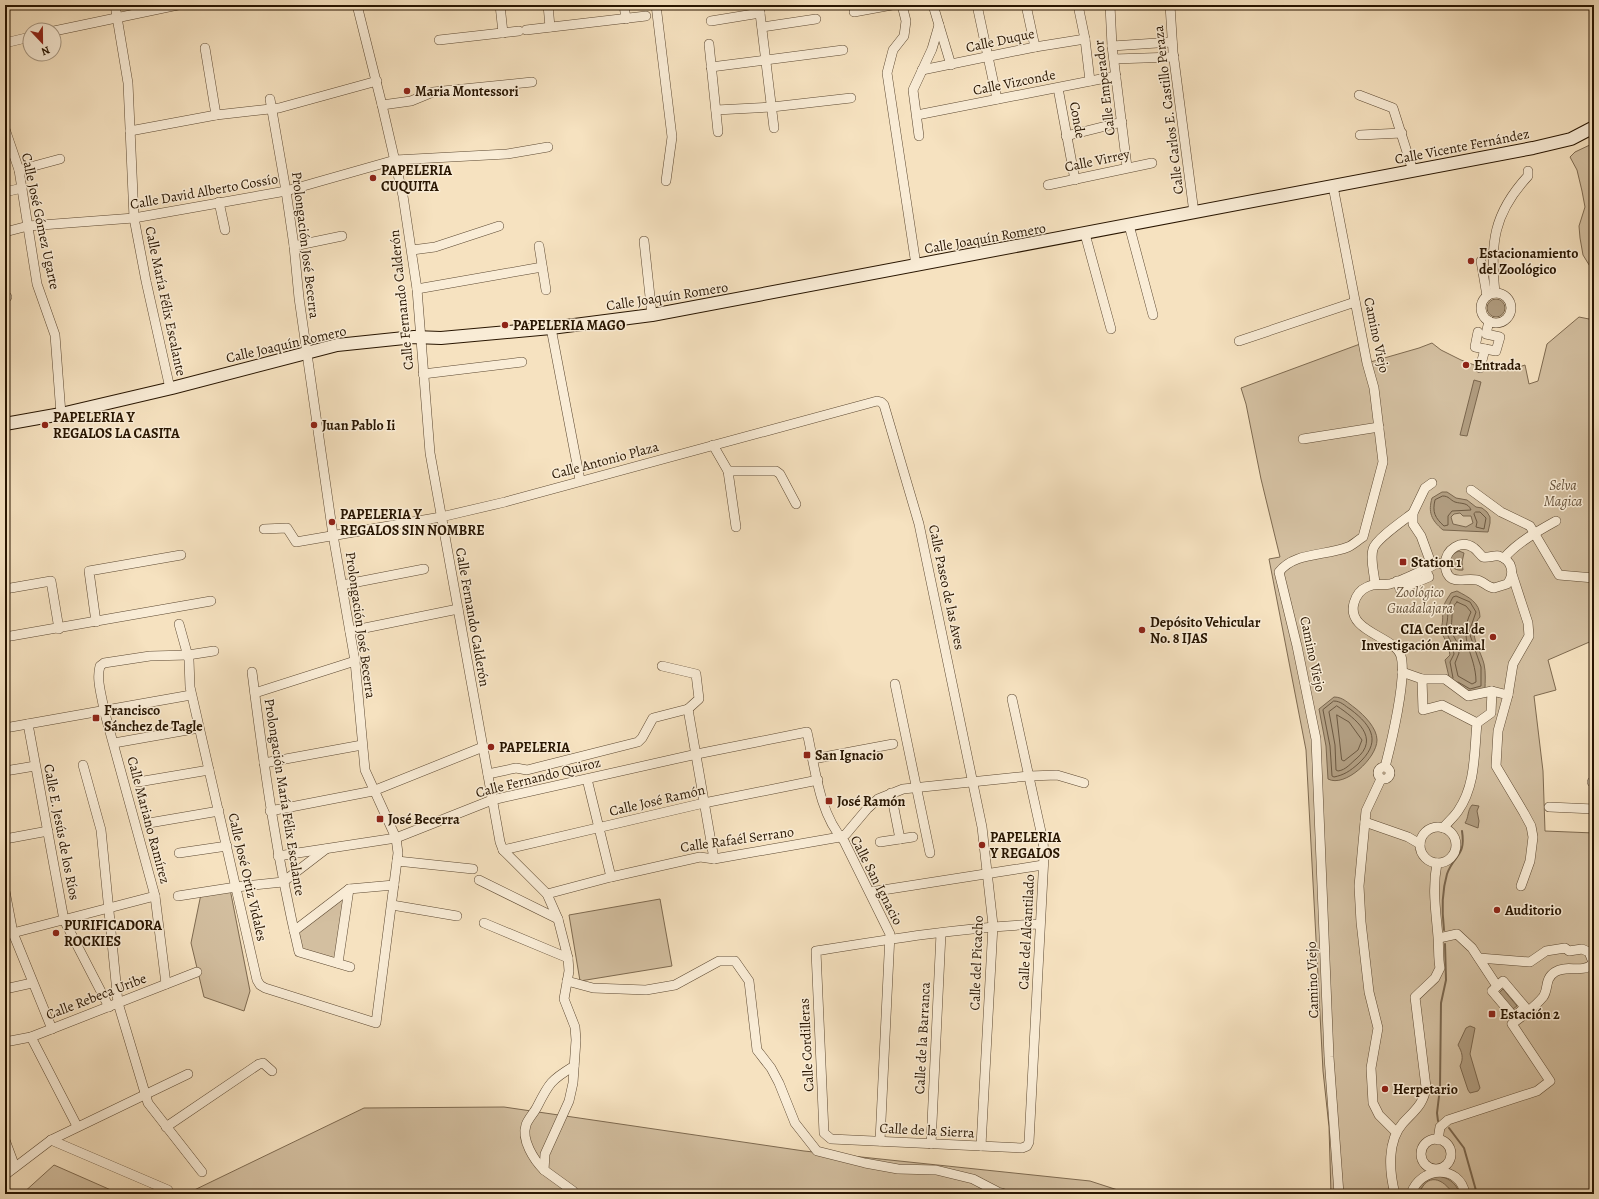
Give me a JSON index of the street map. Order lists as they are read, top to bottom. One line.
{"streets":{"street":["Calle Duque","Calle Vizconde","Calle Emperador","Calle Carlos E. Castillo Peraza","Conde","Calle Vicente Fernández","Calle Virrey","Calle David Alberto Cossío","Calle José Gómez Ugarte","Calle Joaquín Romero","Prolongación José Becerra","Calle Fernando Calderón","Calle María Félix Escalante","Camino Viejo","Calle Antonio Plaza","Calle Paseo de las Aves","Calle Fernando Quiroz","Prolongación María Félix Escalante","Calle José Ramón","Calle Mariano Ramírez","Calle E. Jesús de los Ríos","Calle Rafaél Serrano","Calle José Ortiz Vidales","Calle San Ignacio","Calle del Alcantilado","Calle del Picacho","Calle Rebeca Uribe","Calle de la Barranca","Calle Cordilleras","Calle de la Sierra"]},"crossings":[["Calle Vizconde","Calle Emperador"],["Calle Vizconde","Conde"],["Calle Emperador","Calle Virrey"],["Calle Carlos E. Castillo Peraza","Calle Joaquín Romero"],["Conde","Calle Virrey"],["Calle Vicente Fernández","Calle Joaquín Romero"],["Calle Vicente Fernández","Camino Viejo"],["Calle David Alberto Cossío","Calle José Gómez Ugarte"],["Calle David Alberto Cossío","Prolongación José Becerra"],["Calle David Alberto Cossío","Calle Fernando Calderón"],["Calle David Alberto Cossío","Calle María Félix Escalante"],["Calle José Gómez Ugarte","Calle Joaquín Romero"],["Calle Joaquín Romero","Prolongación José Becerra"],["Calle Joaquín Romero","Calle Fernando Calderón"],["Calle Joaquín Romero","Calle María Félix Escalante"],["Calle Joaquín Romero","Camino Viejo"],["Prolongación José Becerra","Calle Antonio Plaza"],["Prolongación José Becerra","Calle Fernando Quiroz"],["Prolongación José Becerra","Calle José Ortiz Vidales"],["Calle Fernando Calderón","Calle Antonio Plaza"],["Calle Fernando Calderón","Calle Fernando Quiroz"],["Calle Fernando Calderón","Calle José Ramón"],["Calle Antonio Plaza","Calle Paseo de las Aves"],["Calle Paseo de las Aves","Calle del Picacho"],["Calle Fernando Quiroz","Prolongación María Félix Escalante"],["Calle Fernando Quiroz","Calle San Ignacio"],["Calle José Ramón","Calle San Ignacio"],["Calle Mariano Ramírez","Calle José Ortiz Vidales"],["Calle Mariano Ramírez","Calle Rebeca Uribe"],["Calle E. Jesús de los Ríos","Calle Rebeca Uribe"],["Calle Rafaél Serrano","Calle San Ignacio"],["Calle San Ignacio","Calle Cordilleras"],["Calle San Ignacio","Calle de la Sierra"],["Calle del Alcantilado","Calle de la Sierra"],["Calle del Picacho","Calle de la Sierra"],["Calle de la Barranca","Calle de la Sierra"],["Calle Cordilleras","Calle de la Sierra"]],"parks":["Selva Magica","Zoológico Guadalajara"],"places":{"other":["Maria Montessori","PAPELERIA CUQUITA","Estacionamiento del Zoológico","PAPELERIA MAGO","Entrada","PAPELERIA Y REGALOS LA CASITA","Juan Pablo Ii","PAPELERIA Y REGALOS SIN NOMBRE","Depósito Vehicular No. 8 IJAS","CIA Central de Investigación Animal","PAPELERIA","PAPELERIA Y REGALOS","Auditorio","PURIFICADORA ROCKIES","Herpetario"],"transit":["Station 1","Francisco Sánchez de Tagle","San Ignacio","José Ramón","José Becerra","Estación 2"]},"north":"bottom"}
